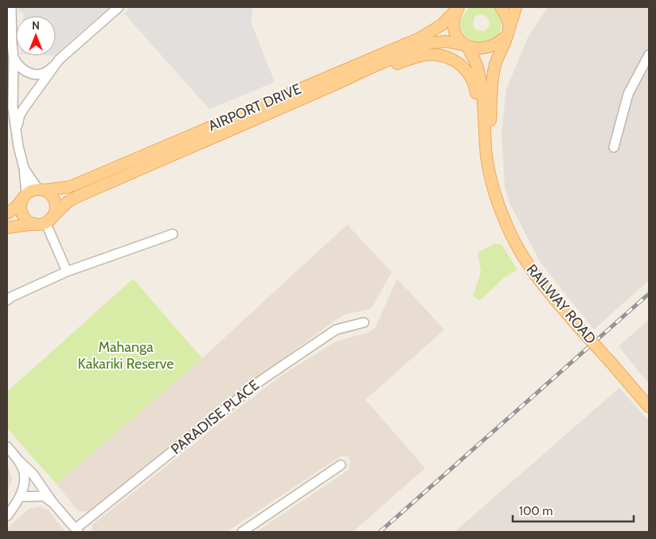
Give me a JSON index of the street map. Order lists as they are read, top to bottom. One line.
{"streets":{"main road":["AIRPORT DRIVE","RAILWAY ROAD"],"street":["PARADISE PLACE"]},"crossings":[["AIRPORT DRIVE","RAILWAY ROAD"]],"parks":["Mahanga Kakariki Reserve"],"scale_bar":"100 m","north":"top"}
